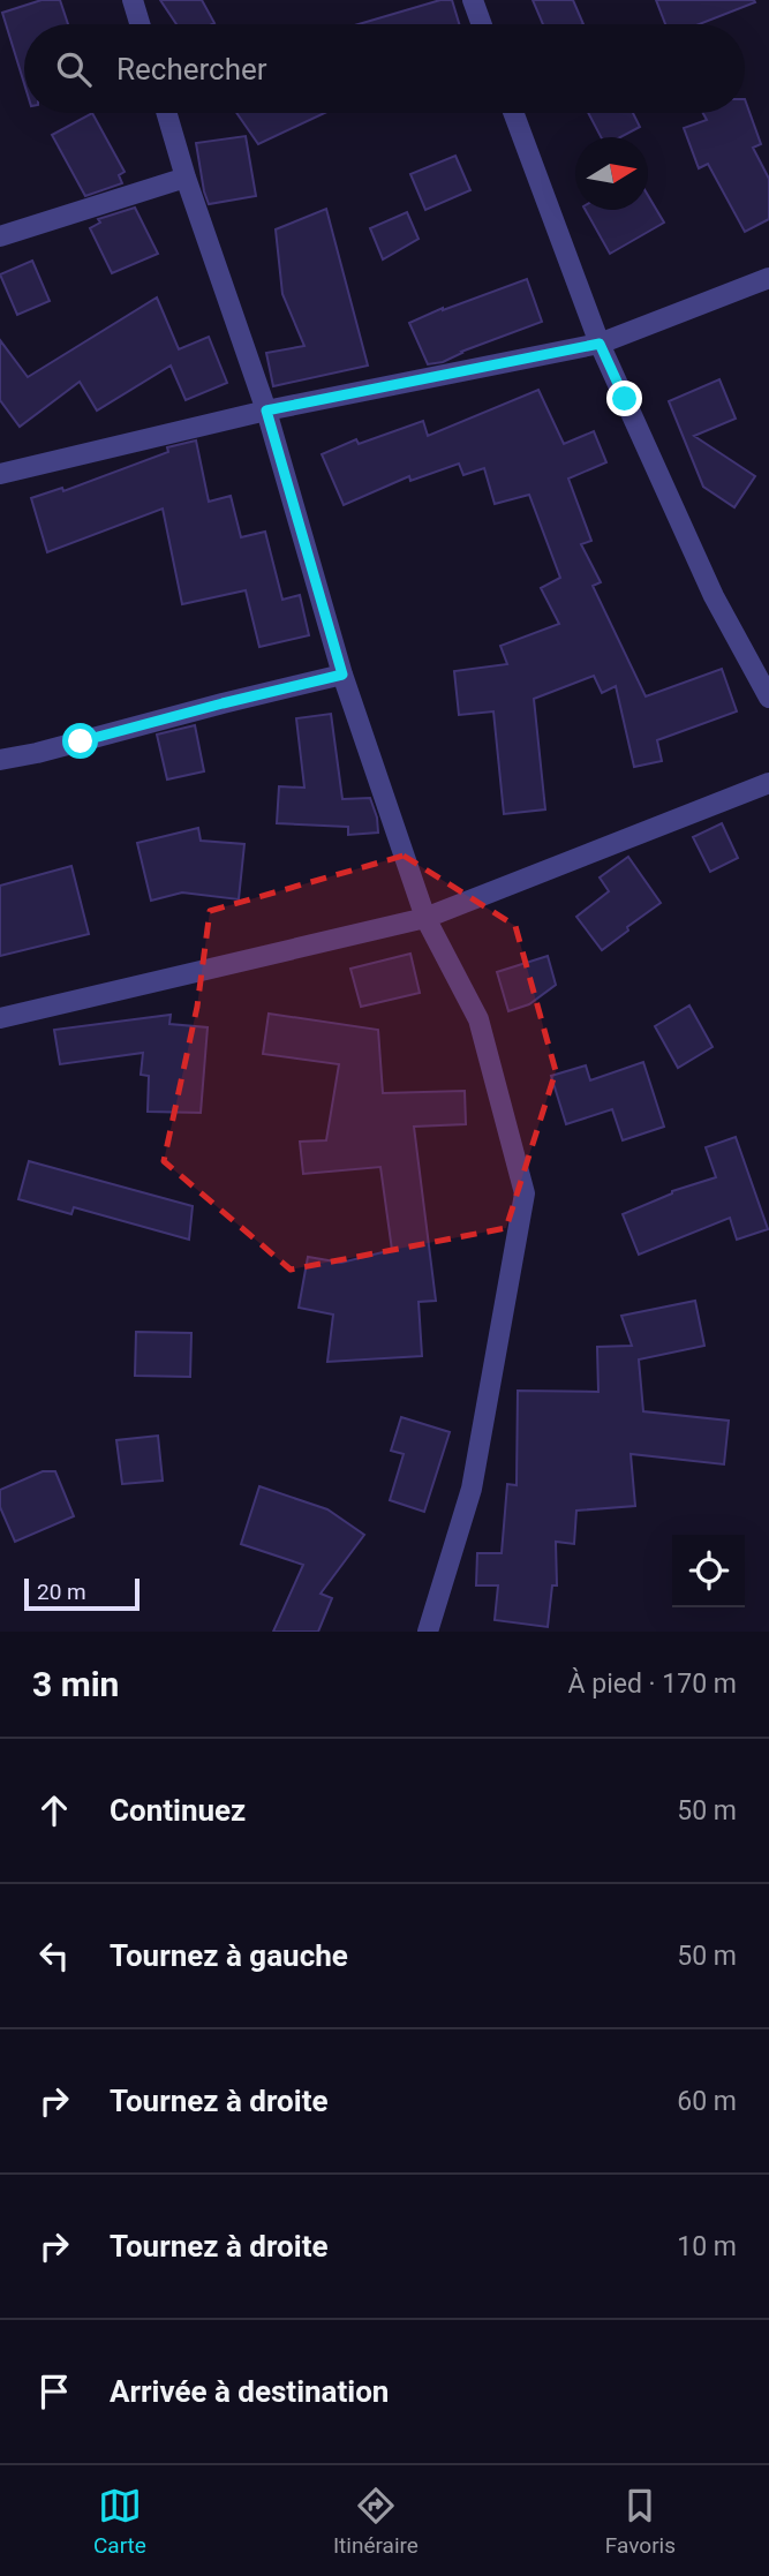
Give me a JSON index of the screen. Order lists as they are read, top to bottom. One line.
{"scale_bar":"20 m","north":"right","page":{"search":"Rechercher","scale":"20 m","heading":["3 min","À pied · 170 m"],"list":[["Continuez","50 m"],["Tournez à gauche","50 m"],["Tournez à droite","60 m"],["Tournez à droite","10 m"],"Arrivée à destination"],"nav":["Carte","Itinéraire","Favoris"]}}
